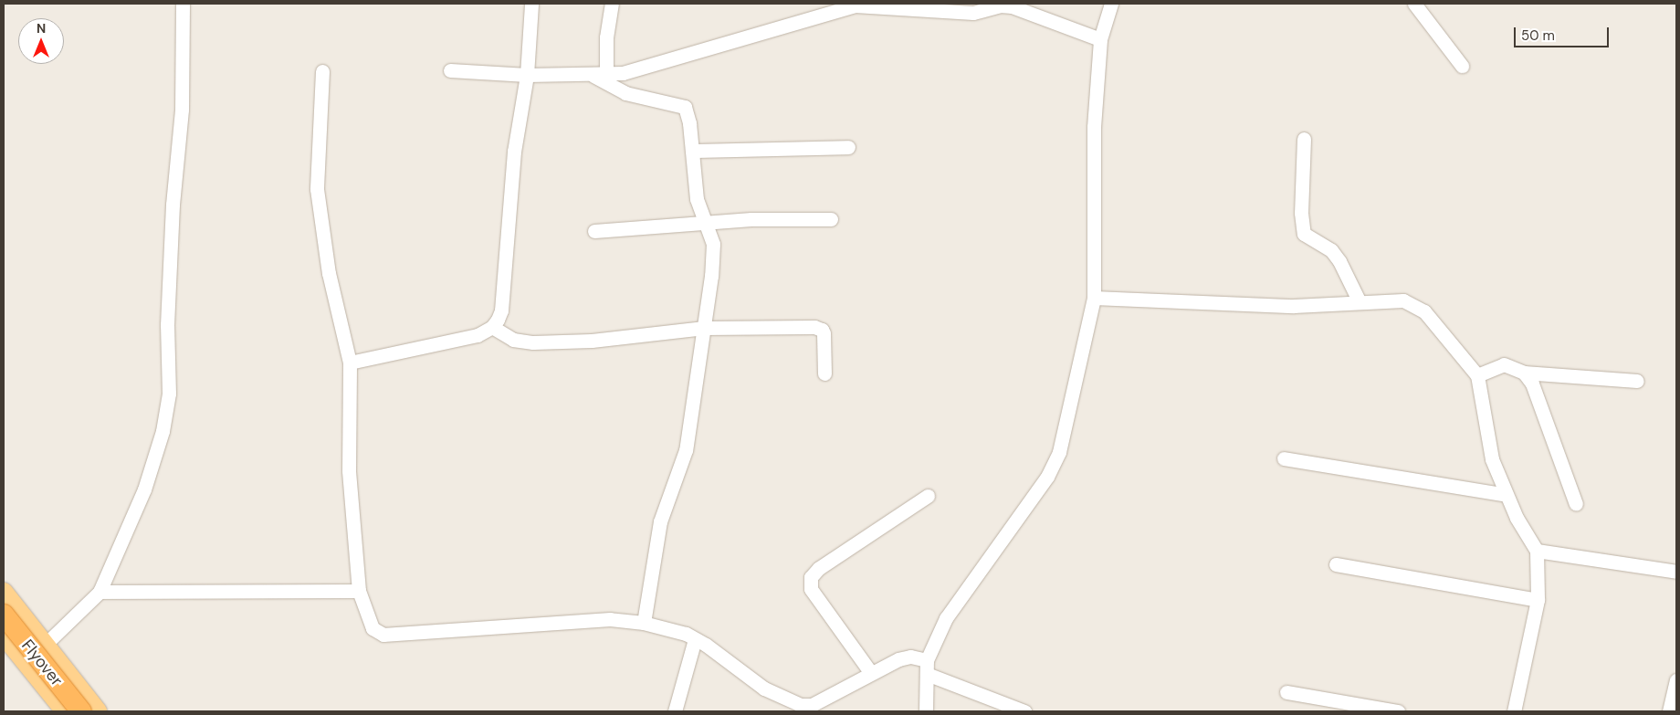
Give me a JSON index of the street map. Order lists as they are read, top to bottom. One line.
{"streets":{"highway":["Flyover"]},"scale_bar":"50 m","north":"top"}
